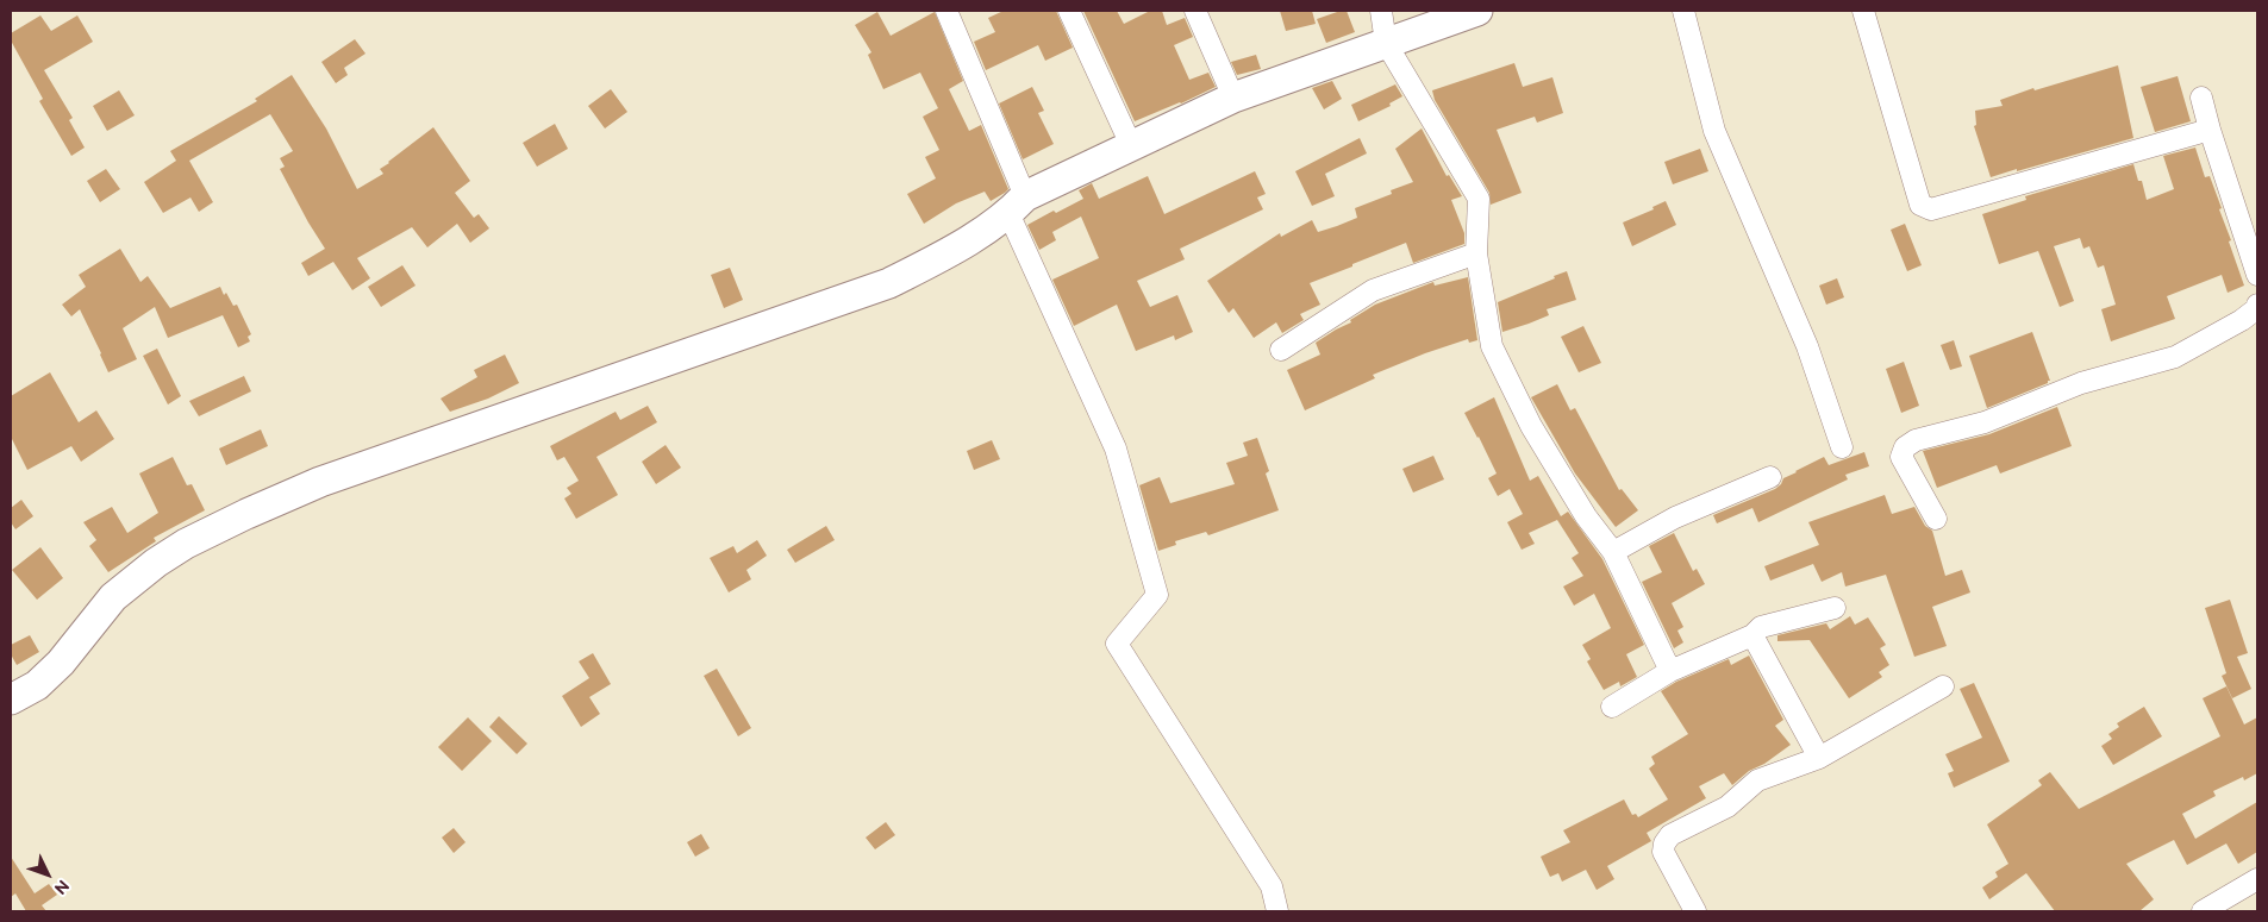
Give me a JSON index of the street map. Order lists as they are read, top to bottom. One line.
{"north":"bottom right"}
